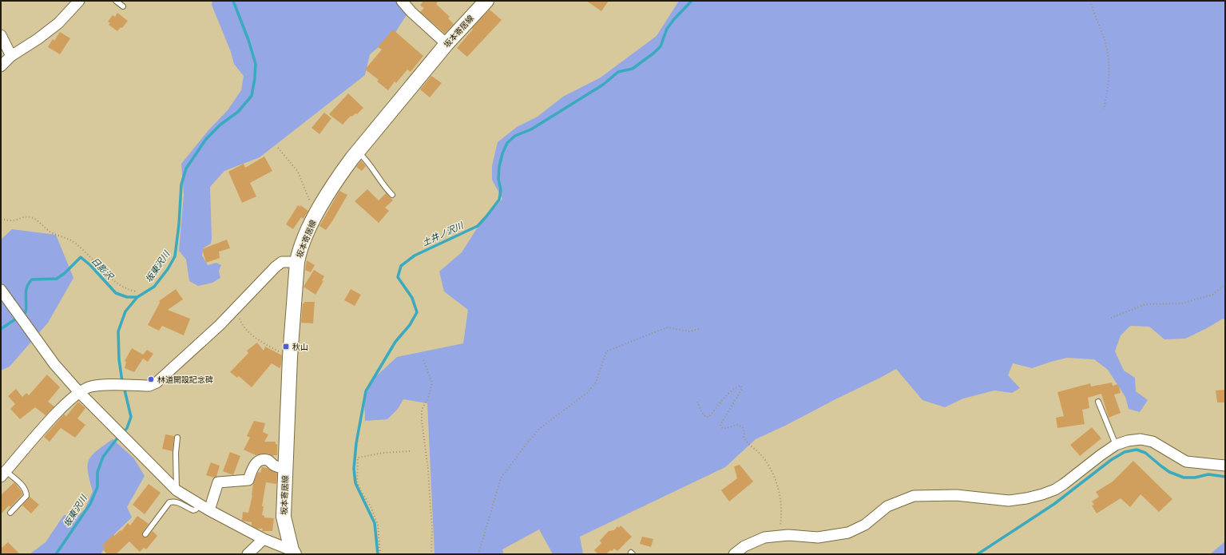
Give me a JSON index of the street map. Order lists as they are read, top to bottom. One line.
{"streets":{"main road":["坂本寄居線"]},"water":["土井ノ沢川","坂東沢川","日影沢"],"places":{"transit":["秋山"],"other":["林道開設記念碑"]}}
